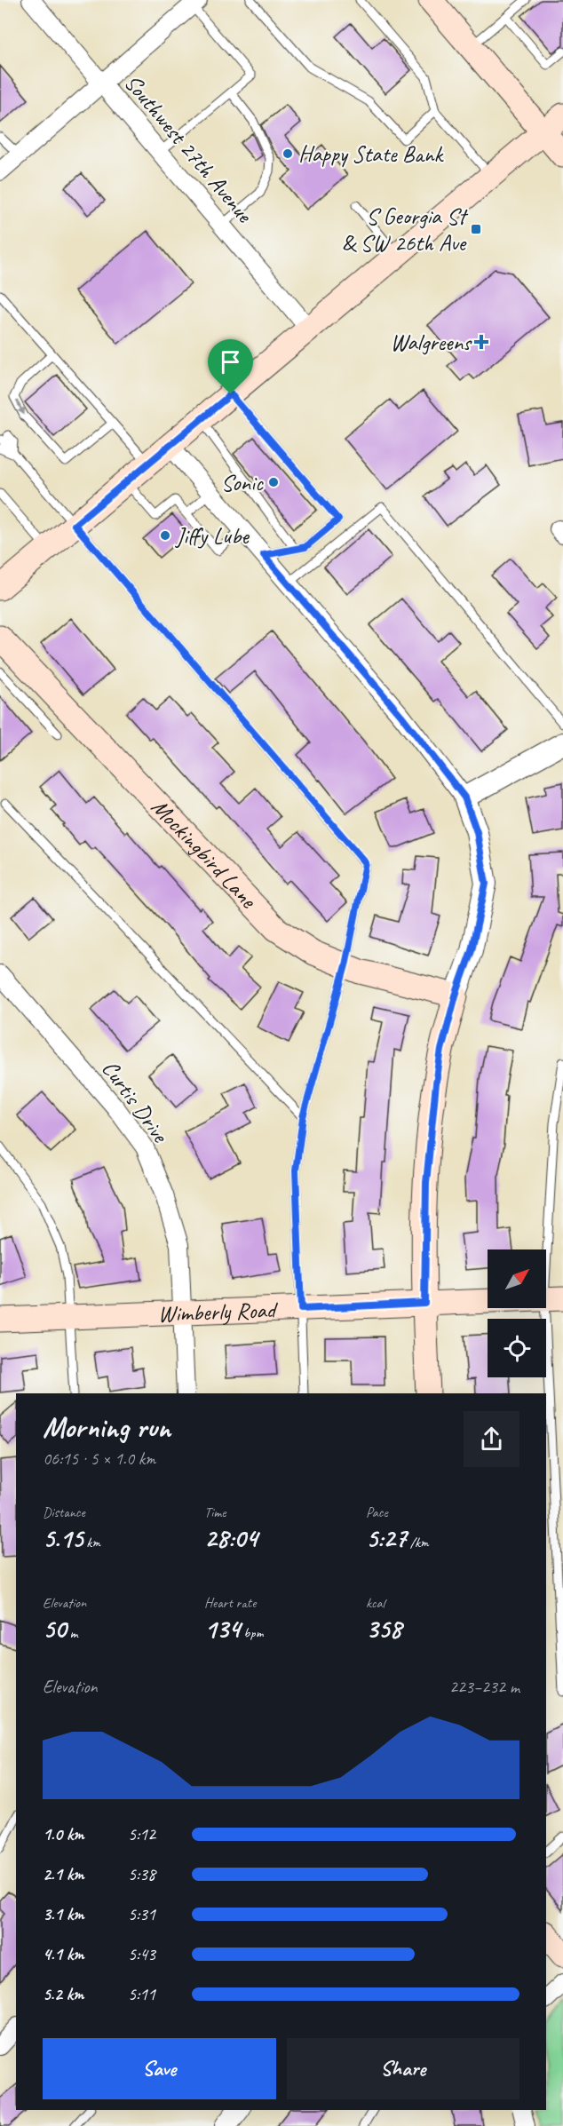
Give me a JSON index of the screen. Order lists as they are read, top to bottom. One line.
{"streets":{"main road":["Mockingbird Lane","Wimberly Road"],"street":["Southwest 27th Avenue","Curtis Drive"]},"crossings":[["Curtis Drive","Wimberly Road"]],"places":{"other":["Happy State Bank","Sonic","Jiffy Lube"],"transit":["S Georgia St & SW 26th Ave"],"health":["Walgreens"]},"north":"top right","page":{"heading":["Morning run","06:15 · 5 × 1.0 km"],"stats":[["Distance","5.15 km"],["Time","28:04"],["Pace","5:27 /km"],["Elevation","50 m"],["Heart rate","134 bpm"],["kcal","358"]],"chart":["Elevation","223–232 m"],"list":[{"name":"1.0 km","note":"5:12"},{"name":"2.1 km","note":"5:38"},{"name":"3.1 km","note":"5:31"},{"name":"4.1 km","note":"5:43"},{"name":"5.2 km","note":"5:11"}],"buttons":["Save","Share"]}}
